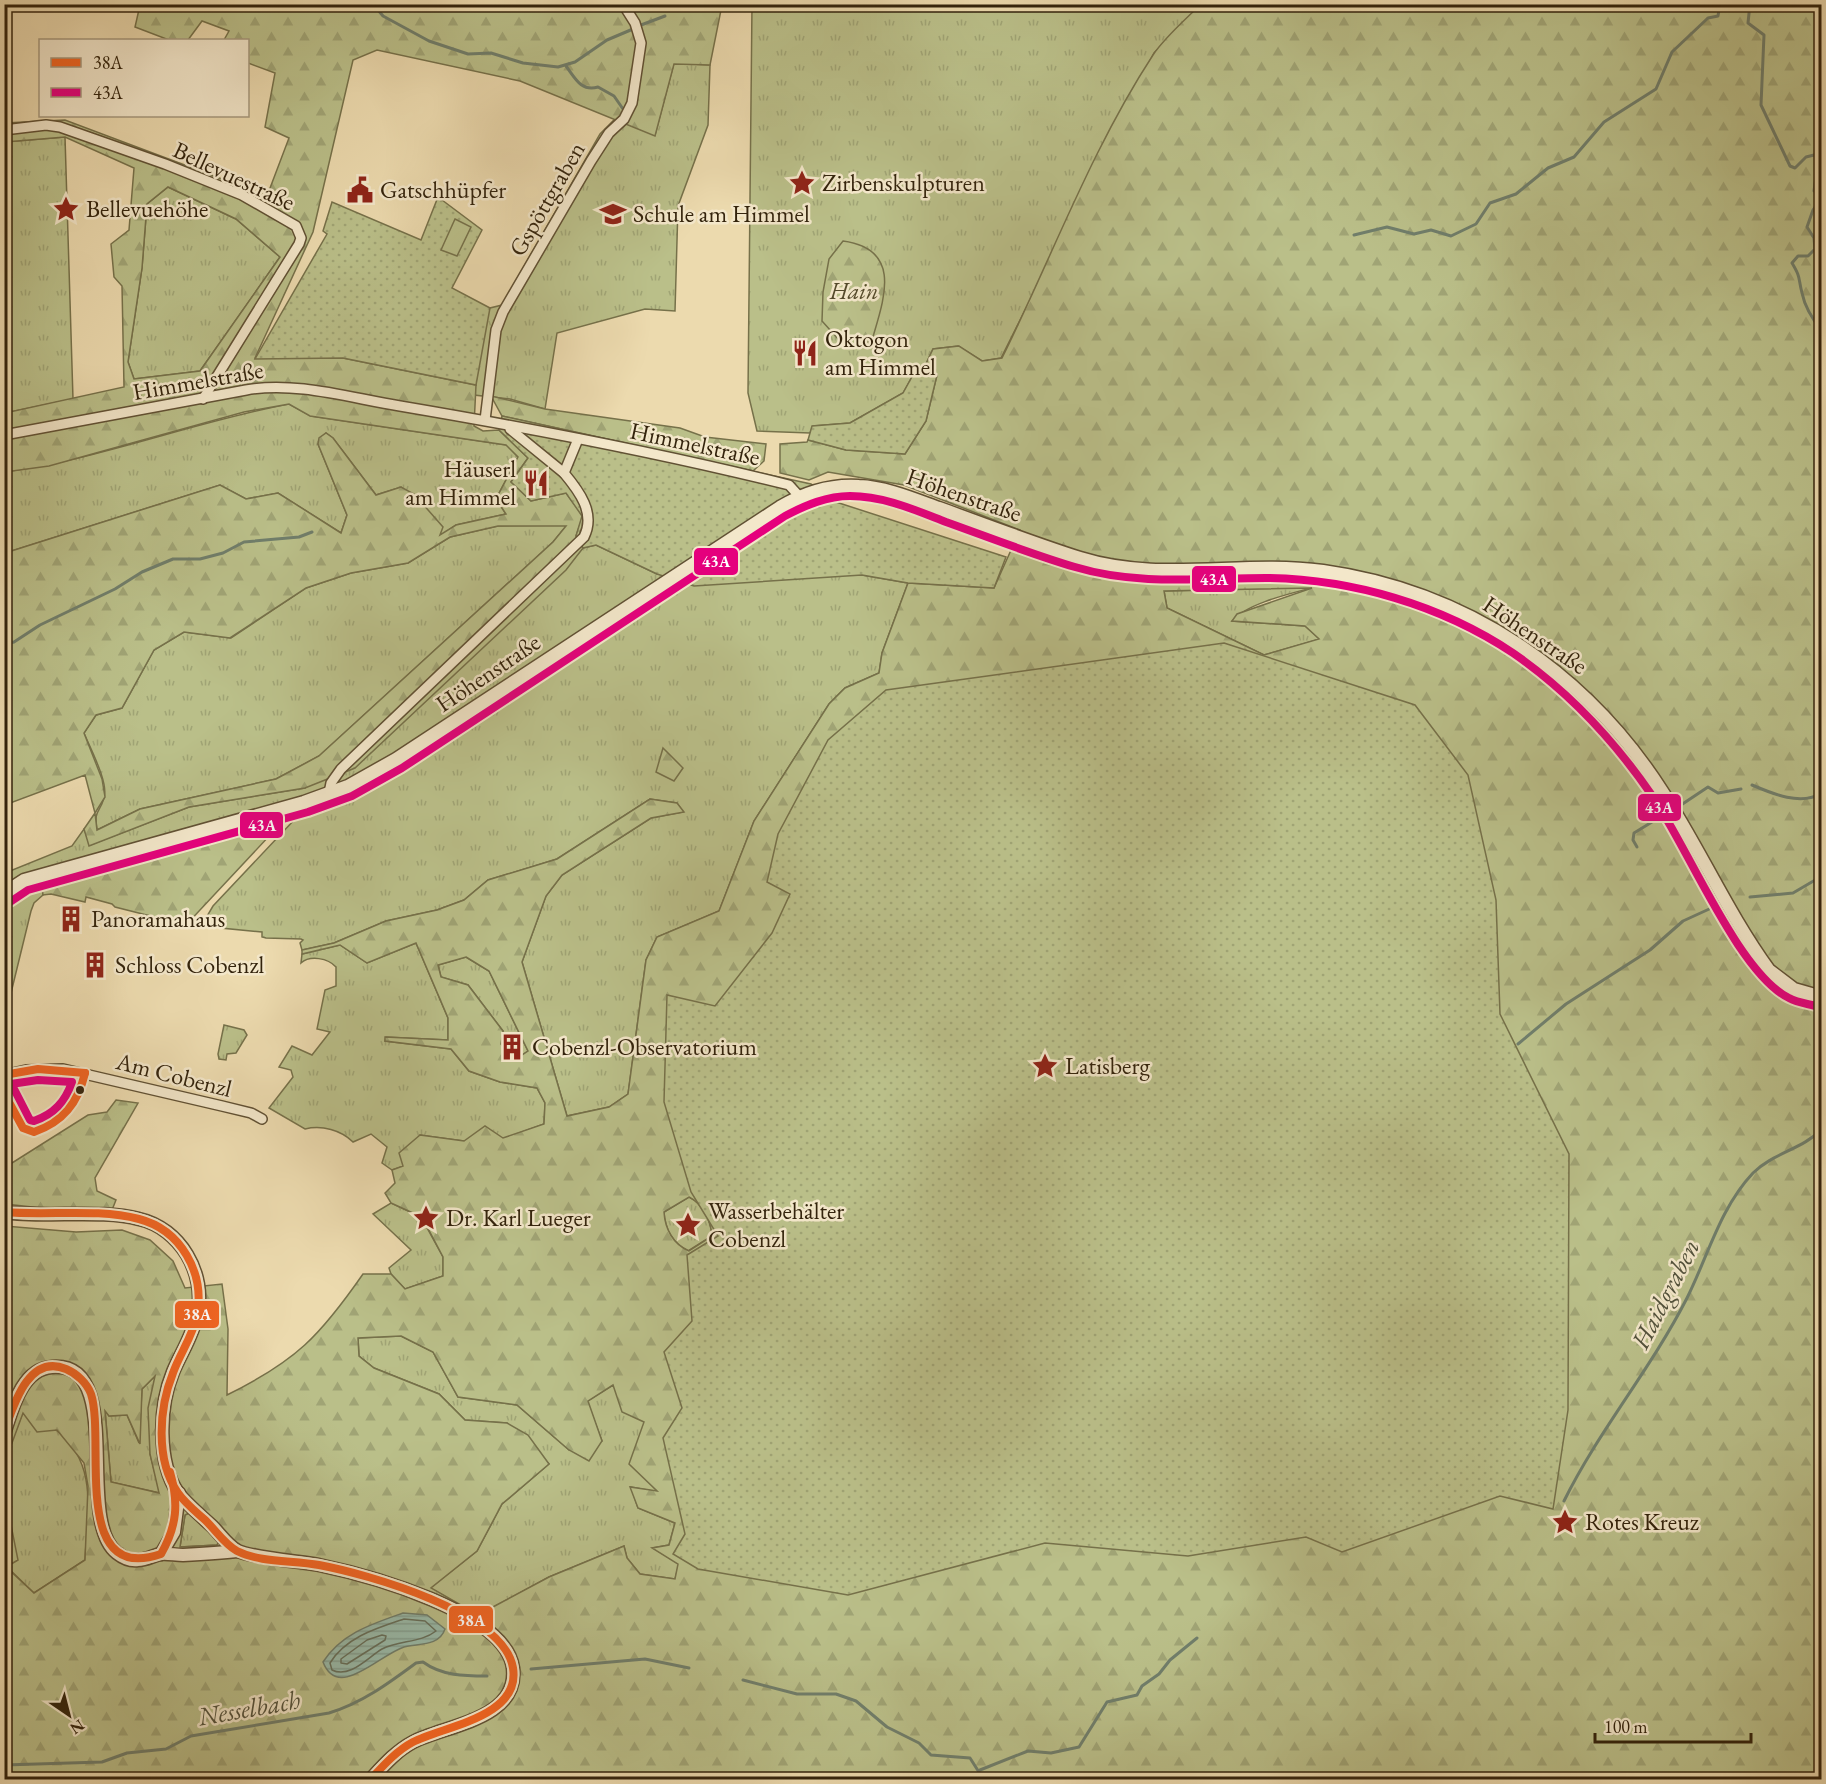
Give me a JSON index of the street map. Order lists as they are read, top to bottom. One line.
{"streets":{"street":["Bellevuestraße","Gspöttgraben","Himmelstraße","Höhenstraße","Am Cobenzl"]},"crossings":[["Bellevuestraße","Himmelstraße"],["Gspöttgraben","Himmelstraße"],["Himmelstraße","Höhenstraße"]],"water":["Haidgraben","Nesselbach"],"parks":["Hain"],"places":{"place":["Zirbenskulpturen","Bellevuehöhe","Latisberg","Dr. Karl Lueger","Wasserbehälter Cobenzl","Rotes Kreuz"],"public building":["Gatschhüpfer"],"school or university":["Schule am Himmel"],"restaurant":["Oktogon am Himmel","Häuserl am Himmel"],"building":["Panoramahaus","Schloss Cobenzl","Cobenzl-Observatorium"]},"lines":["transit line 43A","transit line 38A"],"legend":["38A","43A"],"scale_bar":"100 m","north":"bottom right"}
